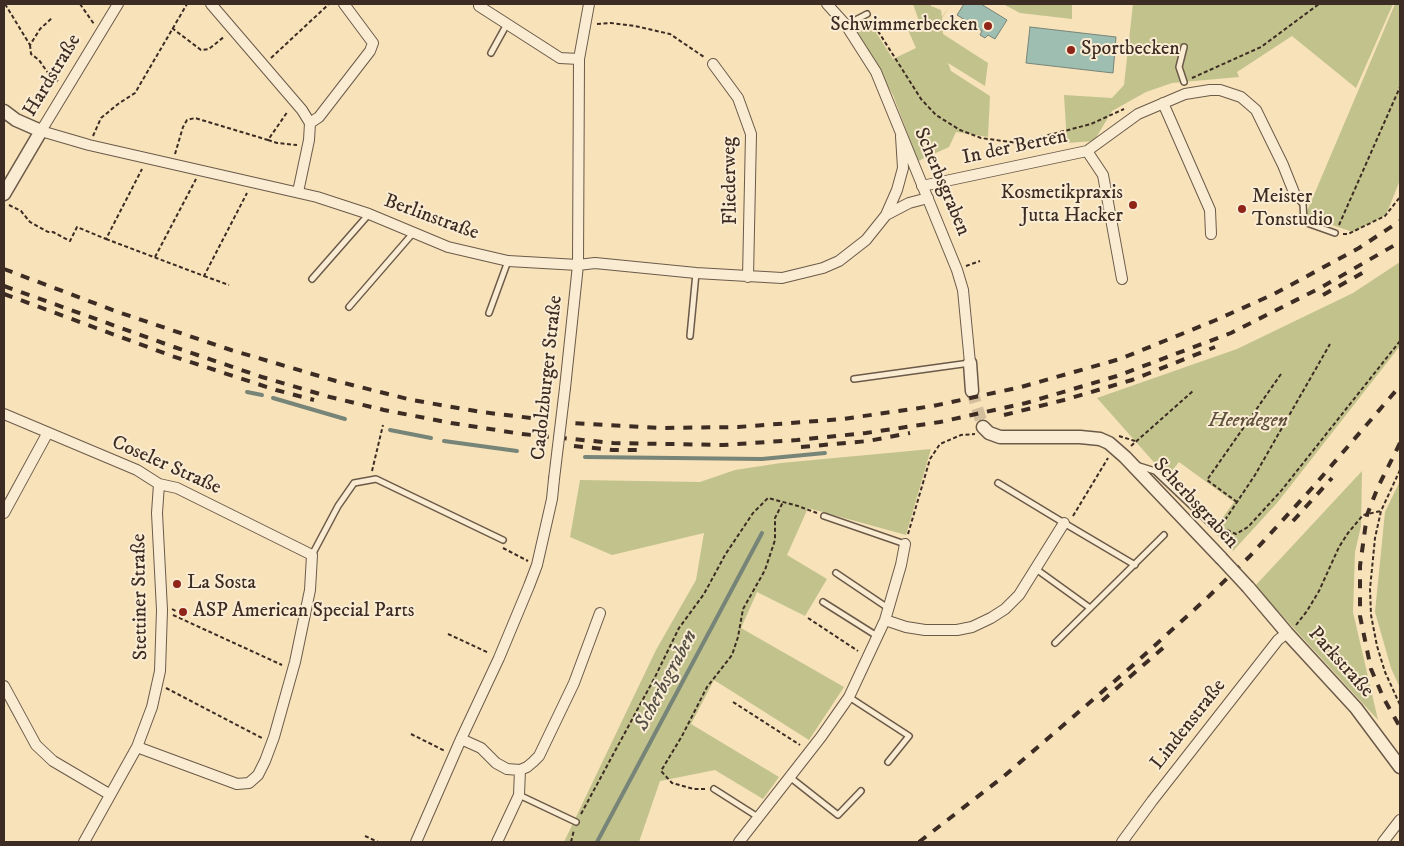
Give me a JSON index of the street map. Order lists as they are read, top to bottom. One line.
{"streets":{"street":["Hardstraße","In der Berten","Fliederweg","Scherbsgraben","Berlinstraße","Cadolzburger Straße","Coseler Straße","Stettiner Straße","Parkstraße","Lindenstraße"]},"crossings":[["Hardstraße","Berlinstraße"],["In der Berten","Scherbsgraben"],["Fliederweg","Berlinstraße"],["Scherbsgraben","Berlinstraße"],["Scherbsgraben","Parkstraße"],["Berlinstraße","Cadolzburger Straße"],["Coseler Straße","Stettiner Straße"],["Parkstraße","Lindenstraße"]],"water":["Scherbsgraben"],"parks":["Heerdegen"],"places":["Schwimmerbecken","Sportbecken","Kosmetikpraxis Jutta Hacker","Meister Tonstudio","La Sosta","ASP American Special Parts"]}
